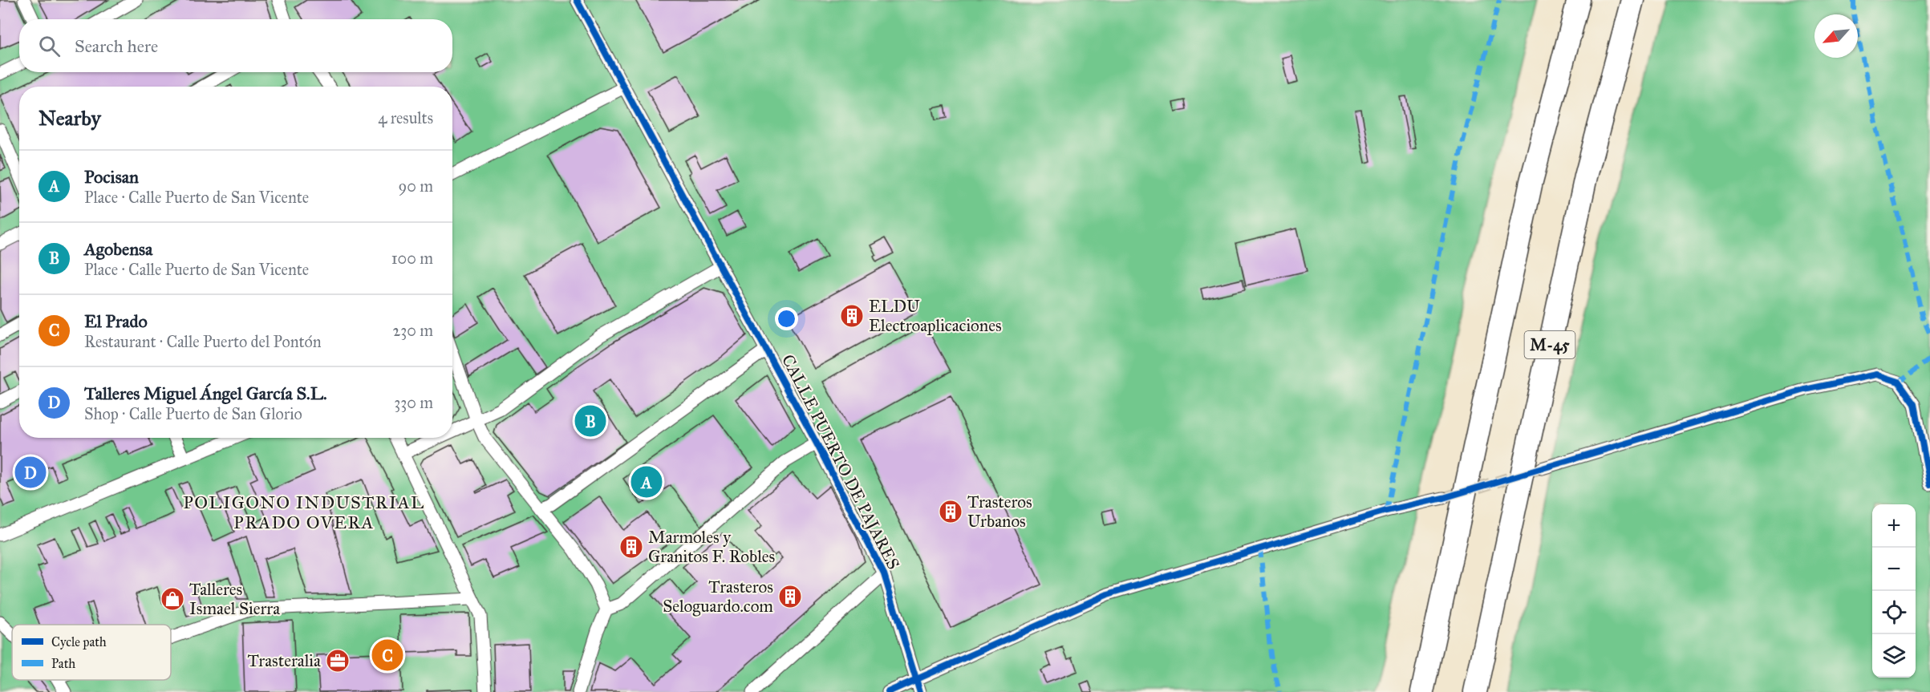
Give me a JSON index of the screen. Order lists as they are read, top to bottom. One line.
{"streets":{"highway":["M-45"],"street":["CALLE PUERTO DE PAJARES"]},"districts":["POLIGONO INDUSTRIAL PRADO OVERA"],"places":{"building":["ELDU Electroaplicaciones","Trasteros Urbanos","Marmoles y Granitos F. Robles","Trasteros Seloguardo.com"],"shop":["Talleres Ismael Sierra"],"office":["Trasteralia"]},"legend":["Cycle path","Path"],"north":"bottom left","page":{"search":"Search here","heading":["Nearby","4 results"],"list":[{"mark":"A","name":"Pocisan","note":"Place · Calle Puerto de San Vicente","value":"90 m"},{"mark":"B","name":"Agobensa","note":"Place · Calle Puerto de San Vicente","value":"100 m"},{"mark":"C","name":"El Prado","note":"Restaurant · Calle Puerto del Pontón","value":"230 m"},{"mark":"D","name":"Talleres Miguel Ángel García S.L.","note":"Shop · Calle Puerto de San Glorio","value":"330 m"}],"pins":["B","D","A","C"],"map_buttons":["+","−"]}}
